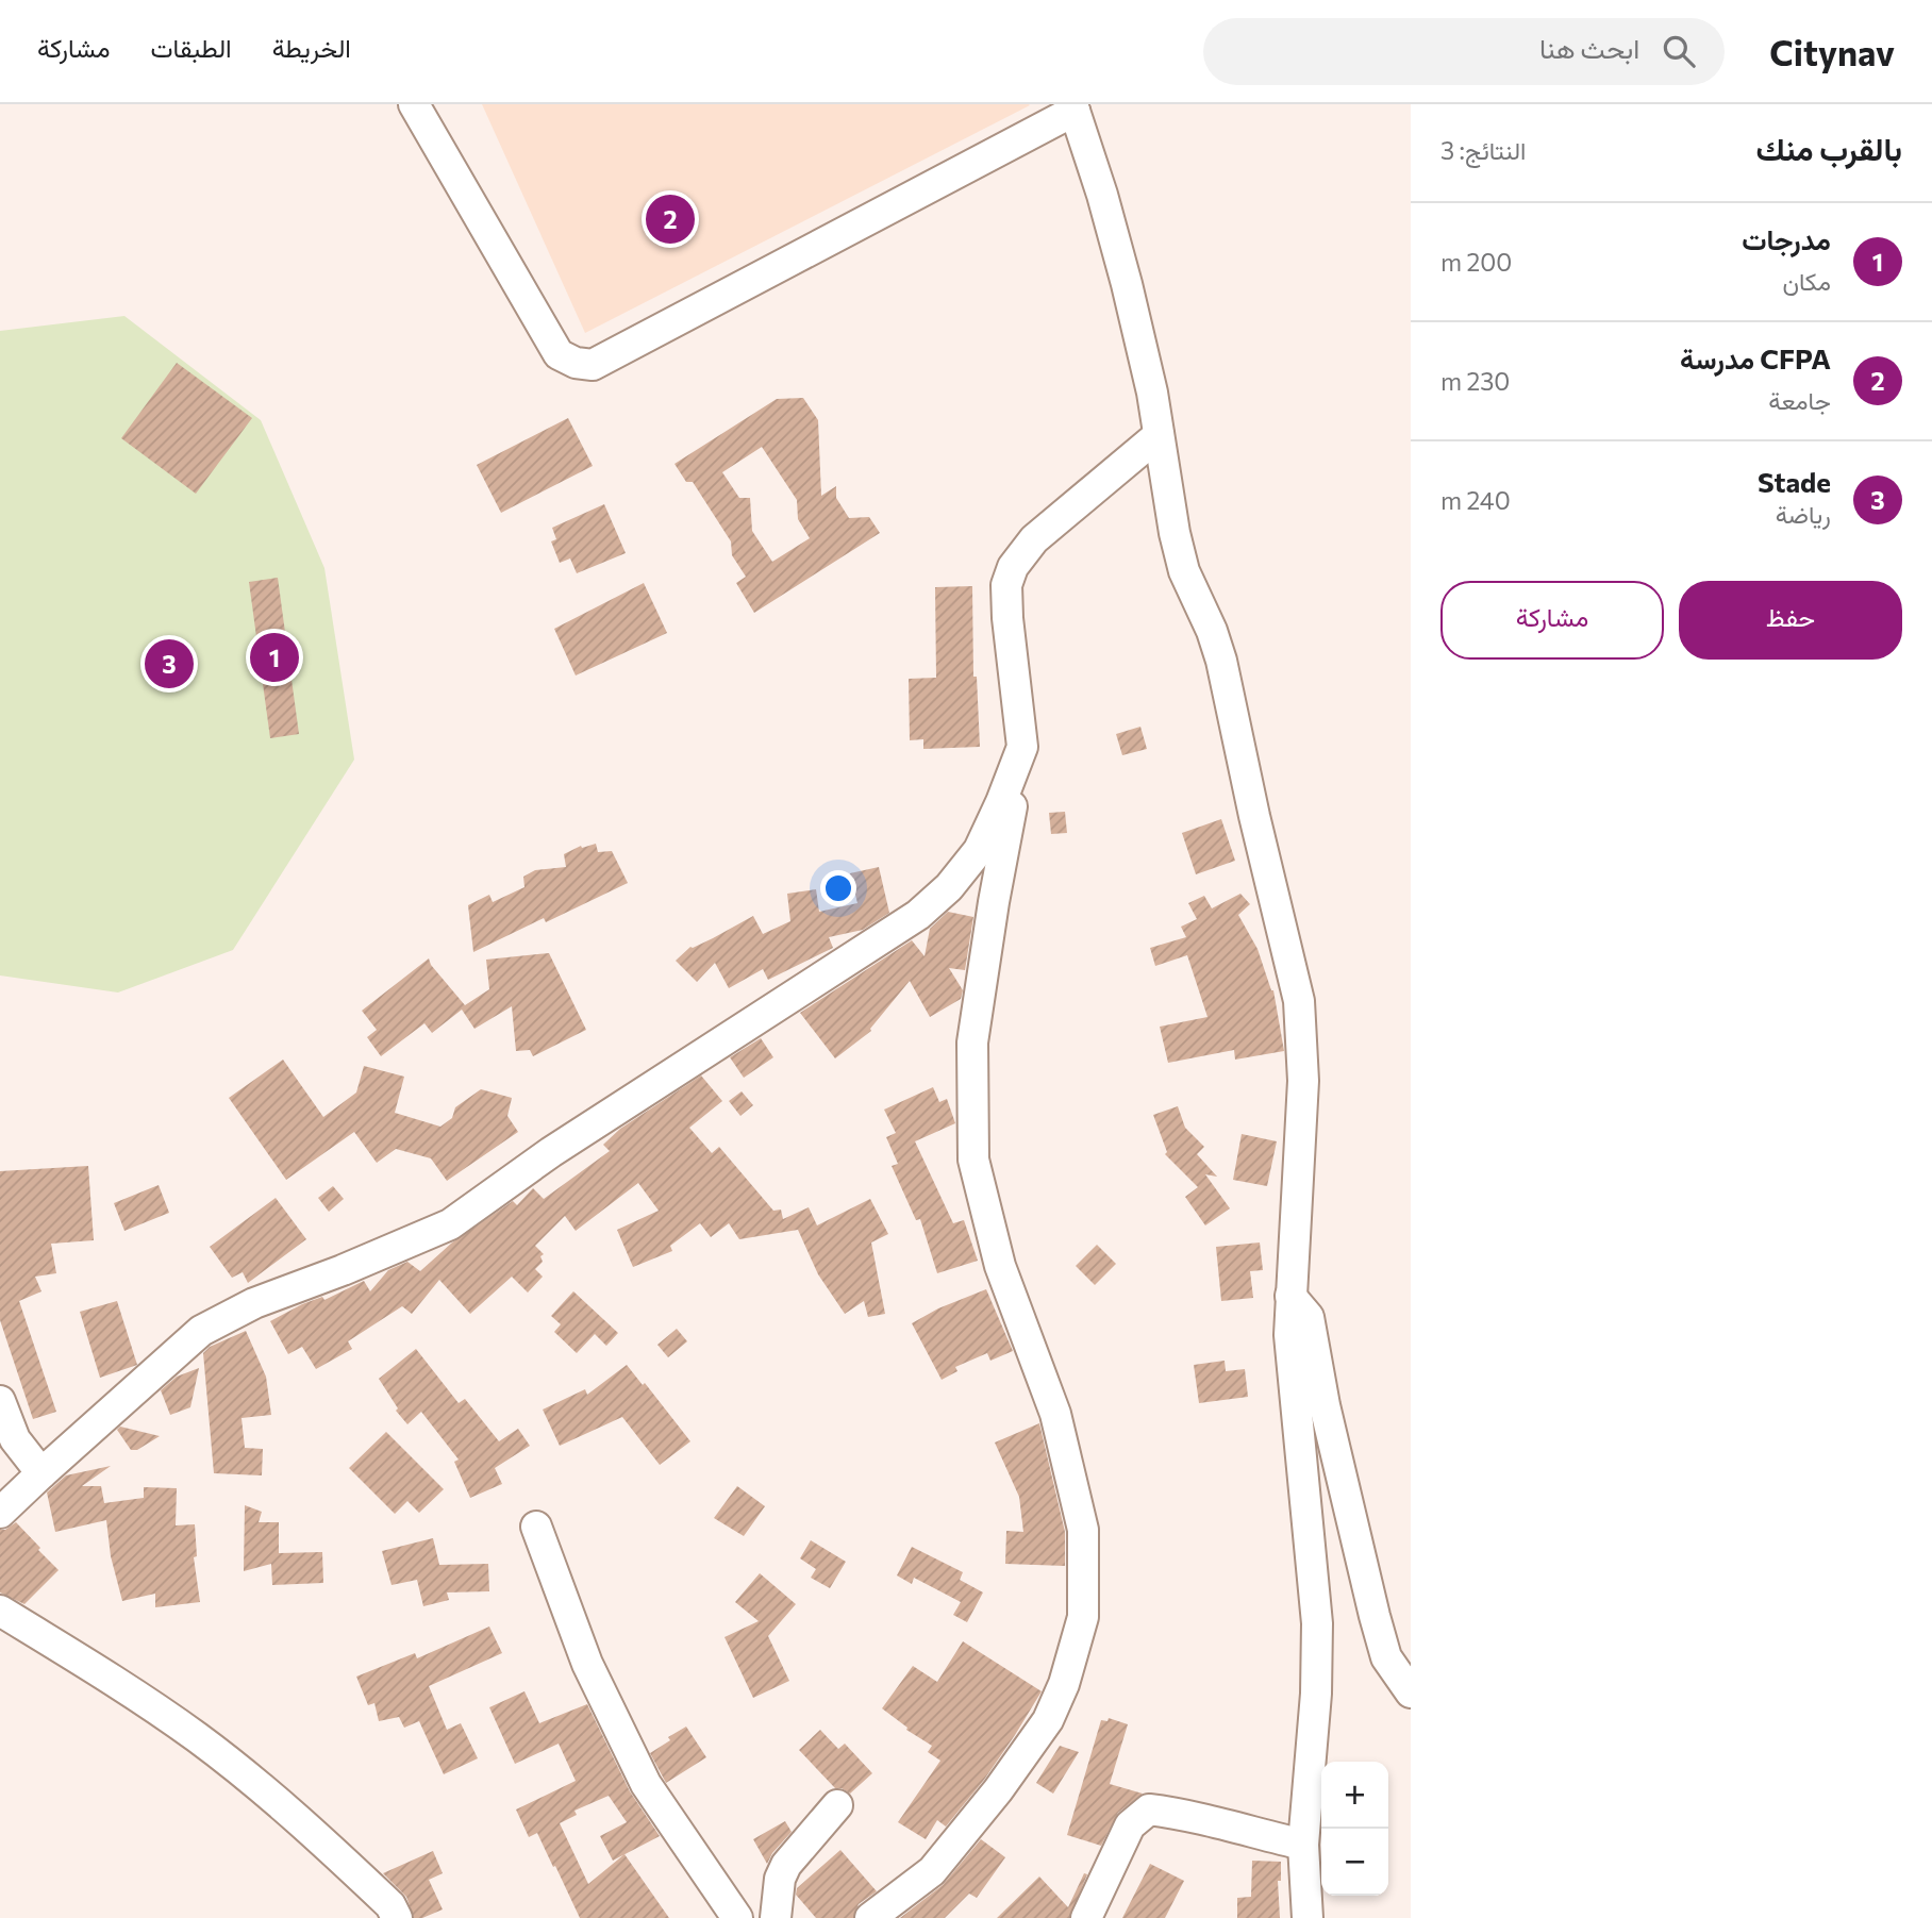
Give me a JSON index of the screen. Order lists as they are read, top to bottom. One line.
{"page":{"header":"Citynav","search":"ابحث هنا","nav":["الخريطة","الطبقات","مشاركة"],"heading":["بالقرب منك","النتائج: 3"],"pins":["2","1","3"],"list":[{"mark":"1","name":"مدرجات","note":"مكان","value":"200 m"},{"mark":"2","name":"CFPA مدرسة","note":"جامعة","value":"230 m"},{"mark":"3","name":"Stade","note":"رياضة","value":"240 m"}],"buttons":["حفظ","مشاركة"],"map_buttons":["+","−"]}}
